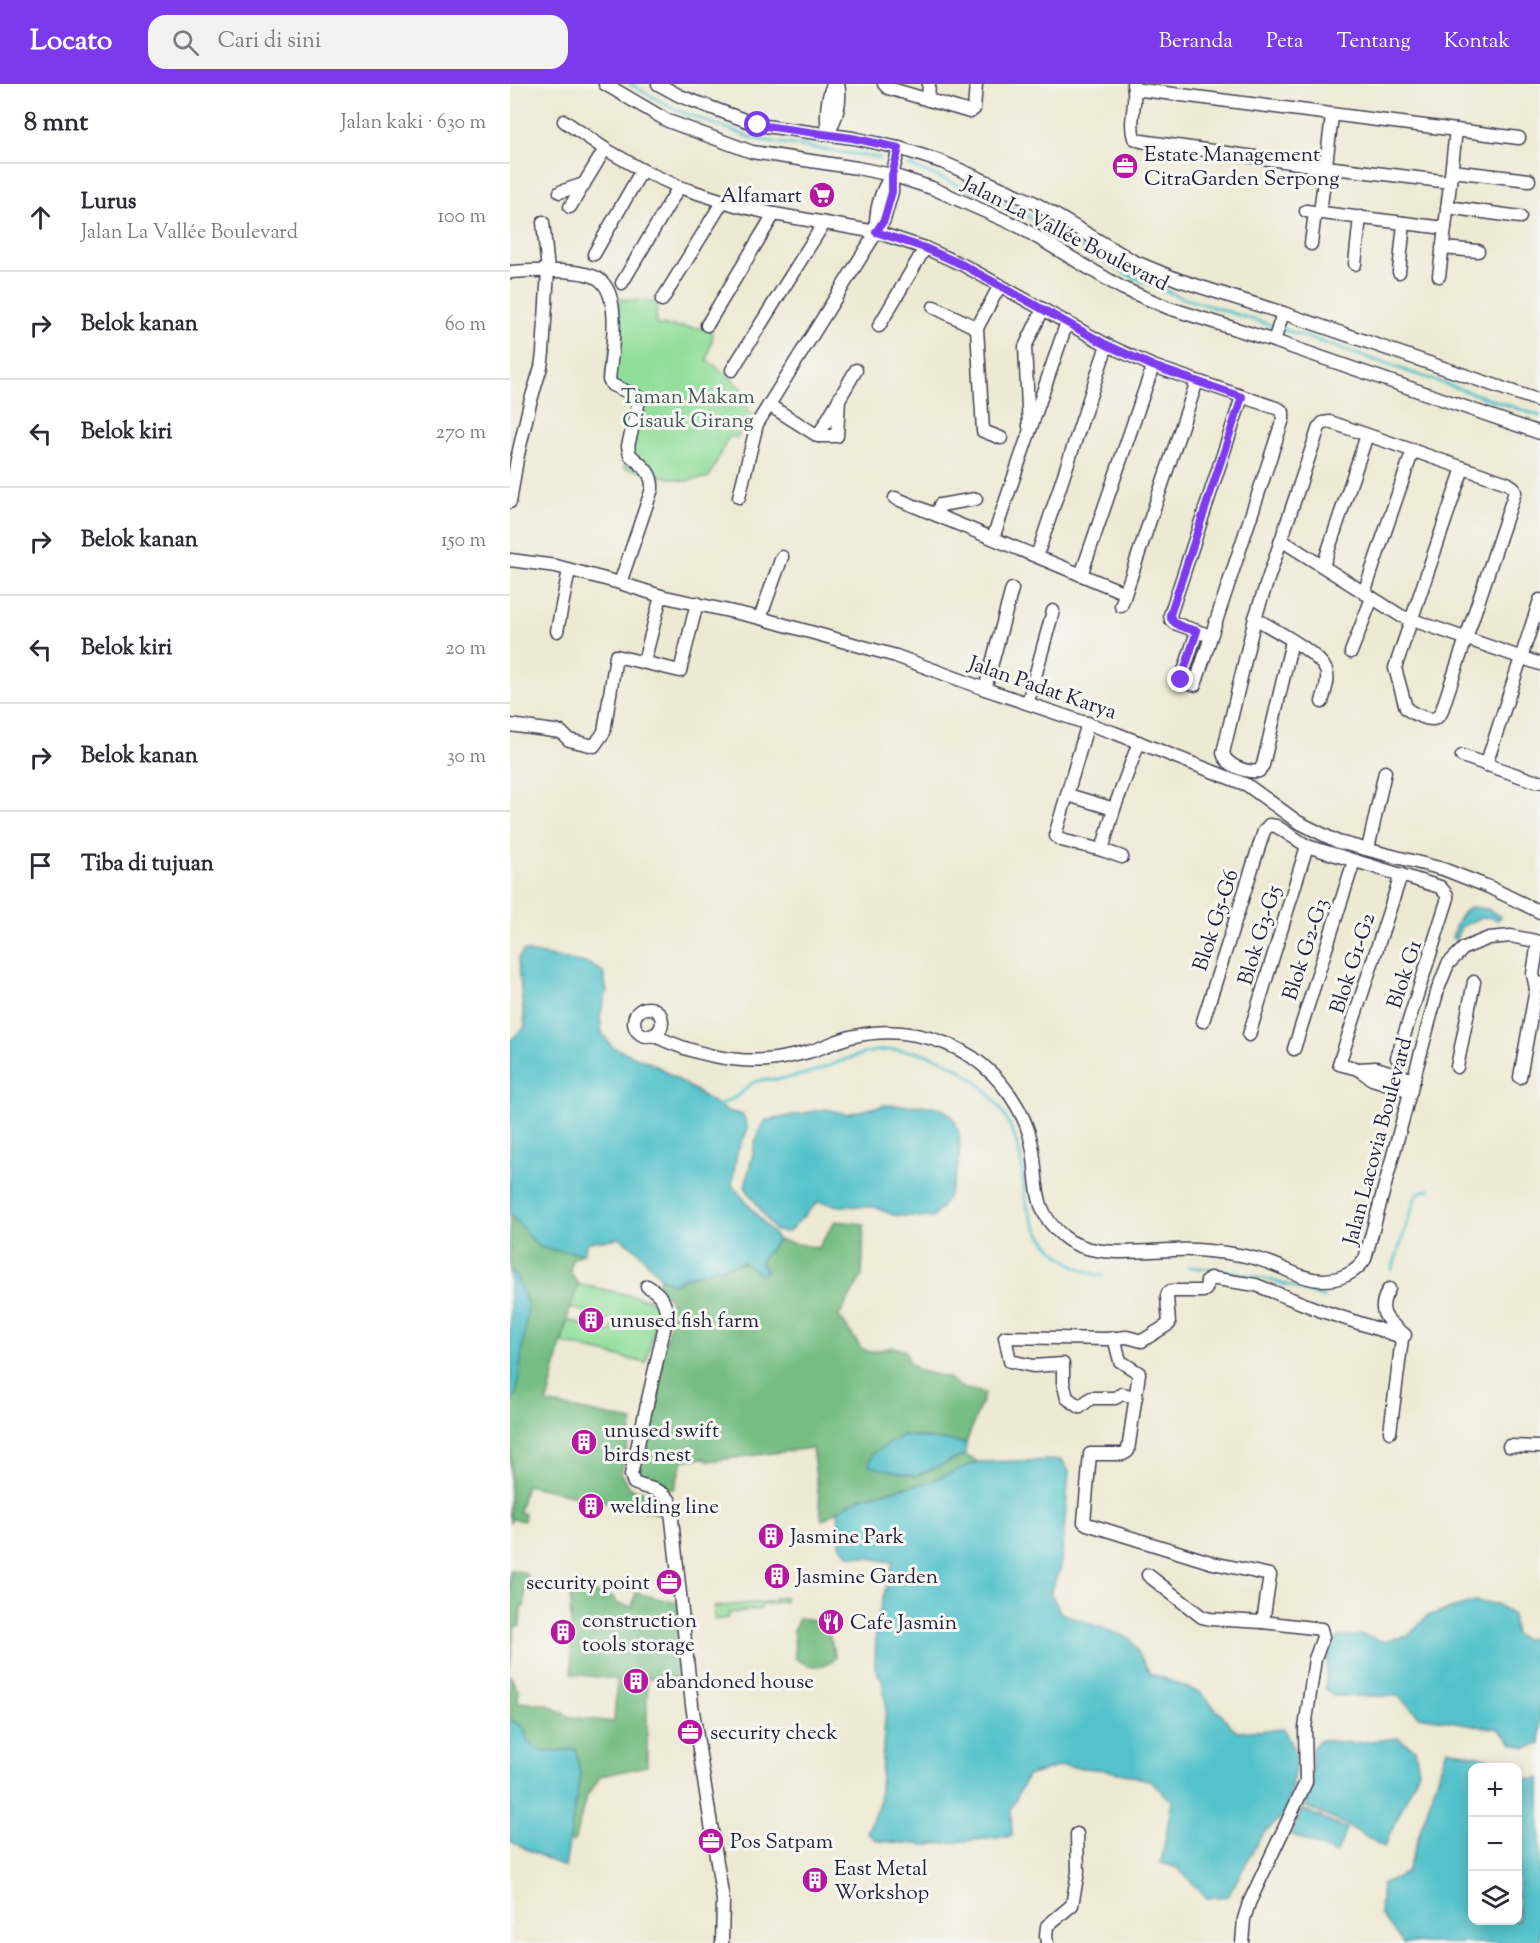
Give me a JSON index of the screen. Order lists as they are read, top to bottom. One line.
{"streets":{"street":["Jalan La Vallée Boulevard","Jalan Padat Karya","Blok G5-G6","Blok G3-G5","Blok G2-G3","Blok G1-G2","Blok G1","Jalan Lacovia Boulevard"]},"crossings":[["Blok G5-G6","Blok G3-G5"],["Blok G1-G2","Blok G1"],["Blok G1-G2","Jalan Lacovia Boulevard"]],"parks":["Taman Makam Cisauk Girang"],"places":{"office":["Estate Management CitraGarden Serpong","security point","security check","Pos Satpam"],"supermarket":["Alfamart"],"building":["unused fish farm","unused swift birds nest","welding line","Jasmine Park","Jasmine Garden","construction tools storage","abandoned house","East Metal Workshop"],"restaurant":["Cafe Jasmin"]},"page":{"header":"Locato","search":"Cari di sini","nav":["Beranda","Peta","Tentang","Kontak"],"heading":["8 mnt","Jalan kaki · 630 m"],"list":[["Lurus","Jalan La Vallée Boulevard","100 m"],["Belok kanan","60 m"],["Belok kiri","270 m"],["Belok kanan","150 m"],["Belok kiri","20 m"],["Belok kanan","30 m"],"Tiba di tujuan"],"map_buttons":["+","−"]}}
